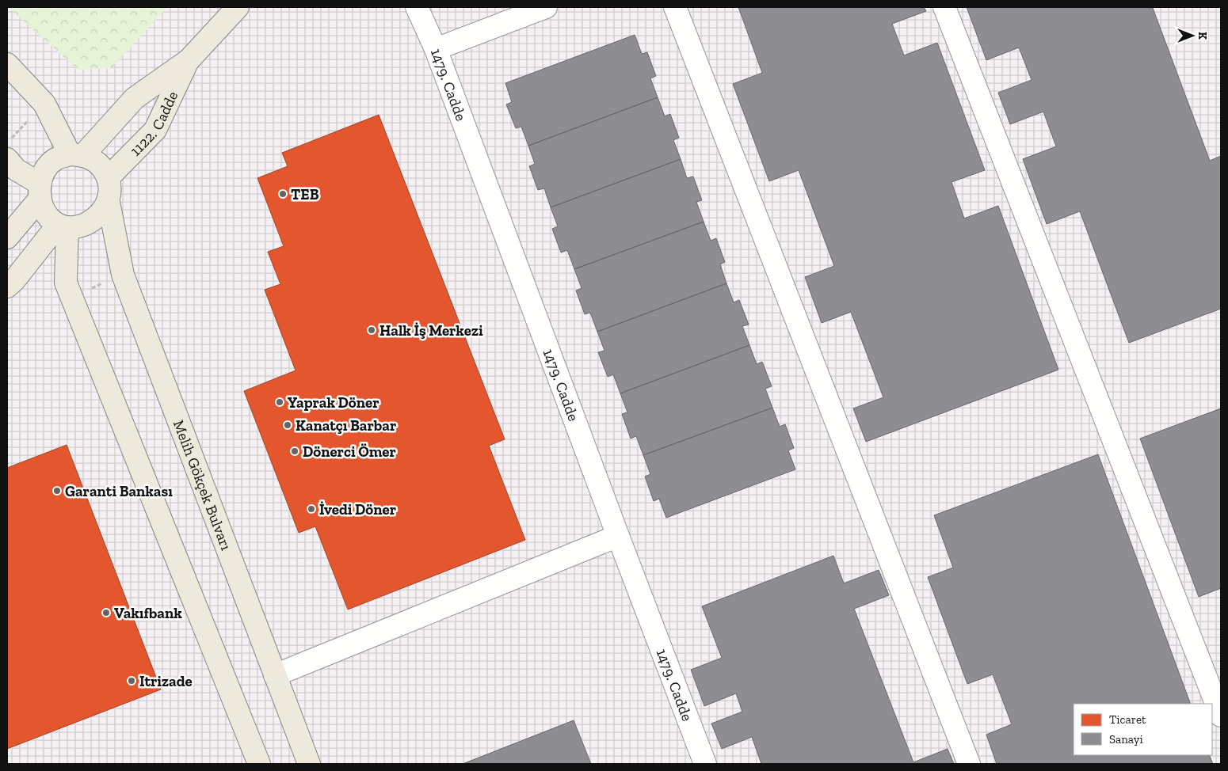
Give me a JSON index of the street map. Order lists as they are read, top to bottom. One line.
{"streets":{"main road":["1122. Cadde","Melih Gökçek Bulvarı"],"street":["1479. Cadde"]},"crossings":[["1122. Cadde","Melih Gökçek Bulvarı"]],"places":["TEB","Halk İş Merkezi","Yaprak Döner","Kanatçı Barbar","Dönerci Ömer","Garanti Bankası","İvedi Döner","Vakıfbank","Itrizade"],"legend":["Ticaret","Sanayi"],"north":"right"}
